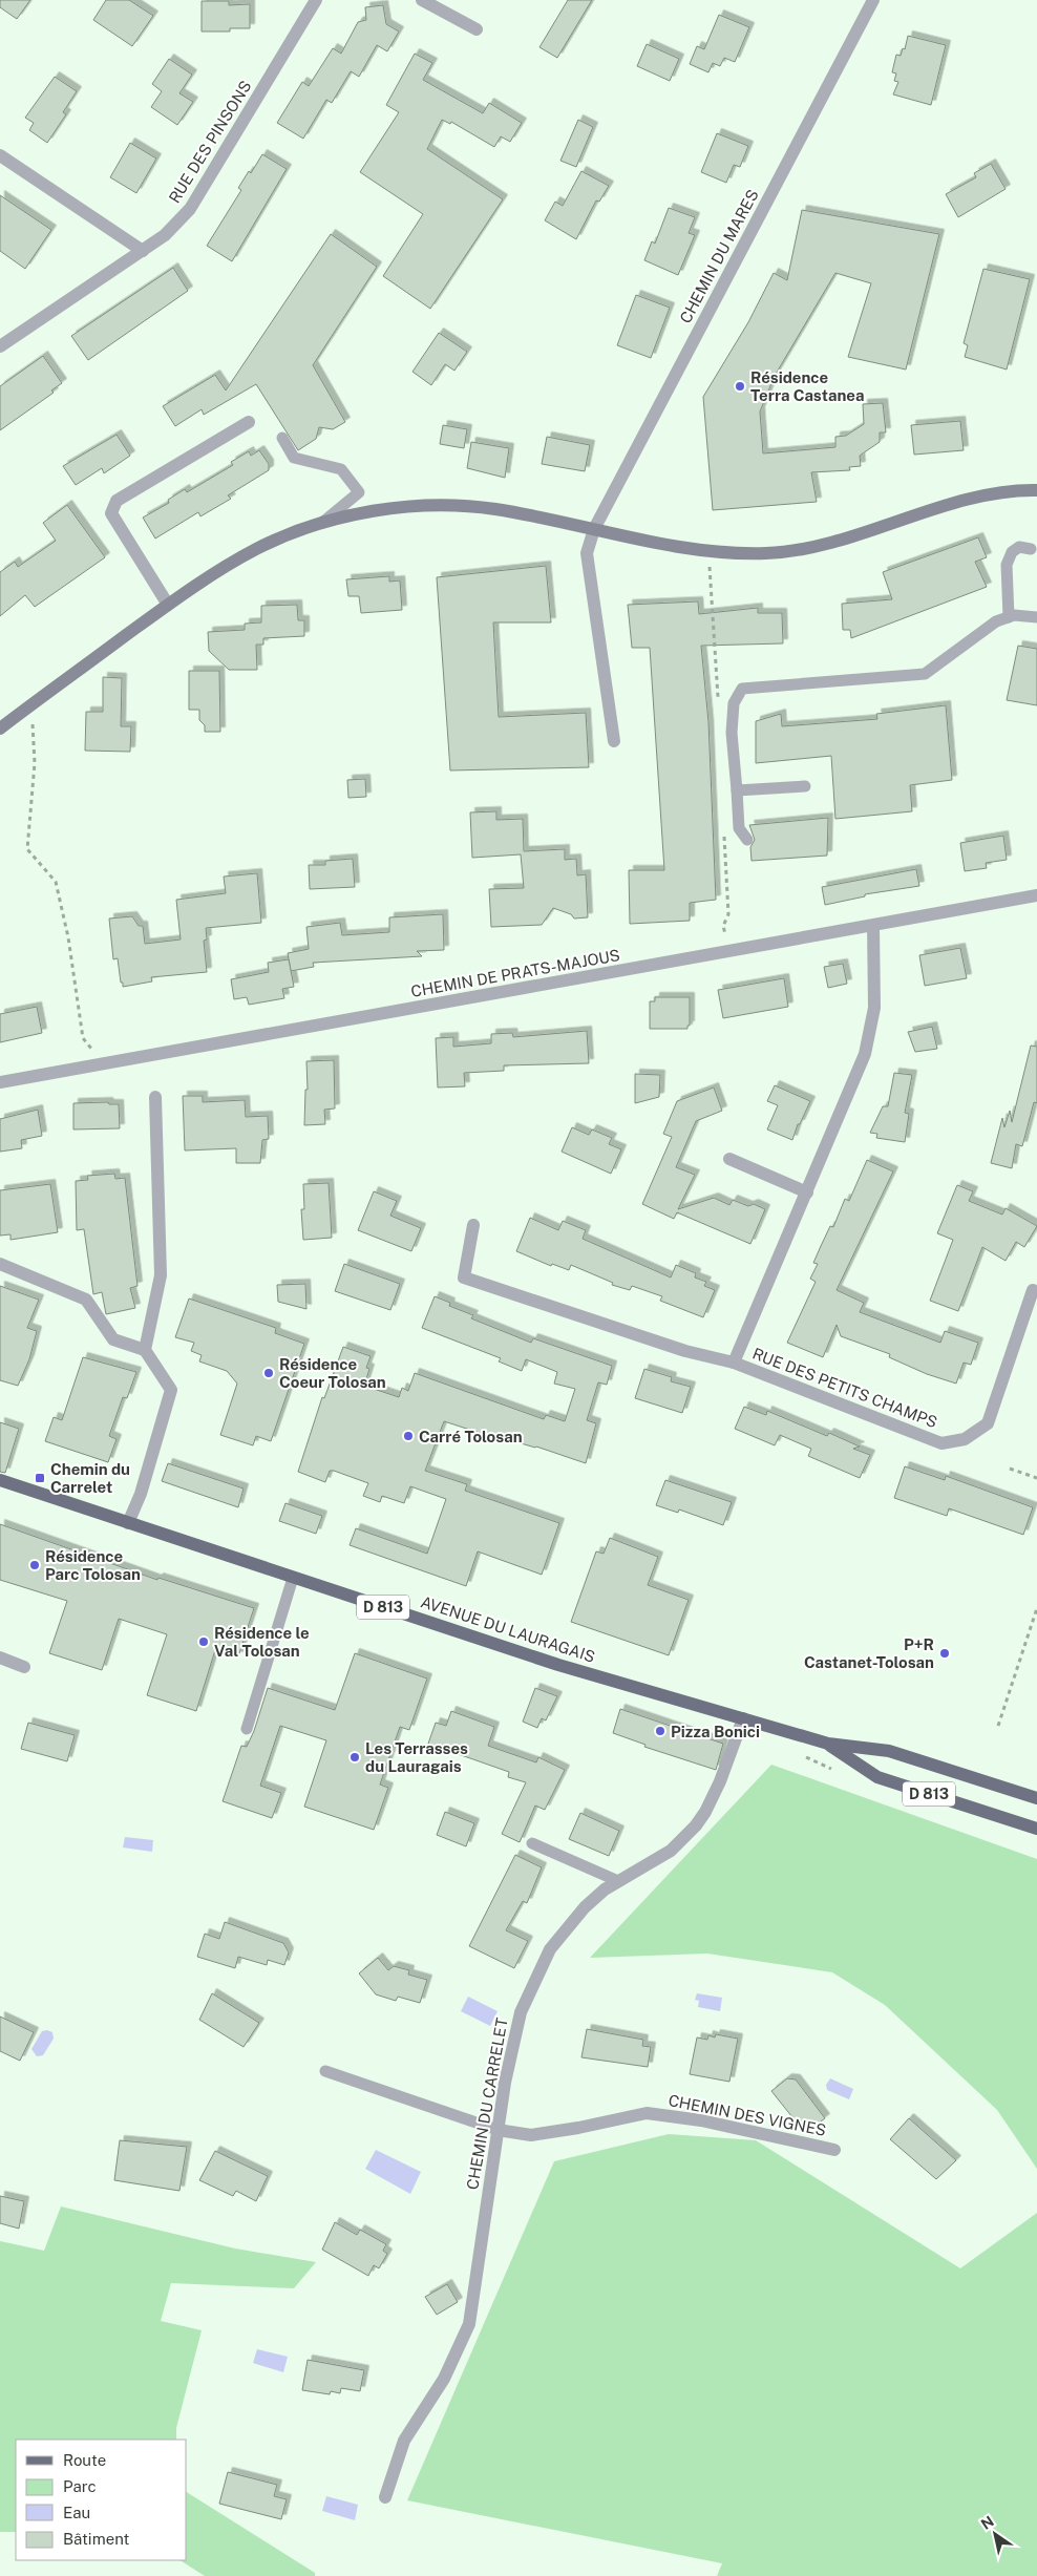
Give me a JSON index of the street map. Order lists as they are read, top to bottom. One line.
{"streets":{"main road":["D 813","AVENUE DU LAURAGAIS"],"street":["RUE DES PINSONS","CHEMIN DU MARES","CHEMIN DE PRATS-MAJOUS","RUE DES PETITS CHAMPS","CHEMIN DU CARRELET","CHEMIN DES VIGNES"]},"crossings":[["CHEMIN DE PRATS-MAJOUS","RUE DES PETITS CHAMPS"],["AVENUE DU LAURAGAIS","CHEMIN DU CARRELET"],["CHEMIN DU CARRELET","CHEMIN DES VIGNES"]],"places":{"other":["Résidence Terra Castanea","Résidence Coeur Tolosan","Carré Tolosan","Résidence Parc Tolosan","Résidence le Val Tolosan","P+R Castanet-Tolosan","Pizza Bonici","Les Terrasses du Lauragais"],"transit":["Chemin du Carrelet"]},"legend":["Route","Parc","Eau","Bâtiment"],"north":"top left"}
